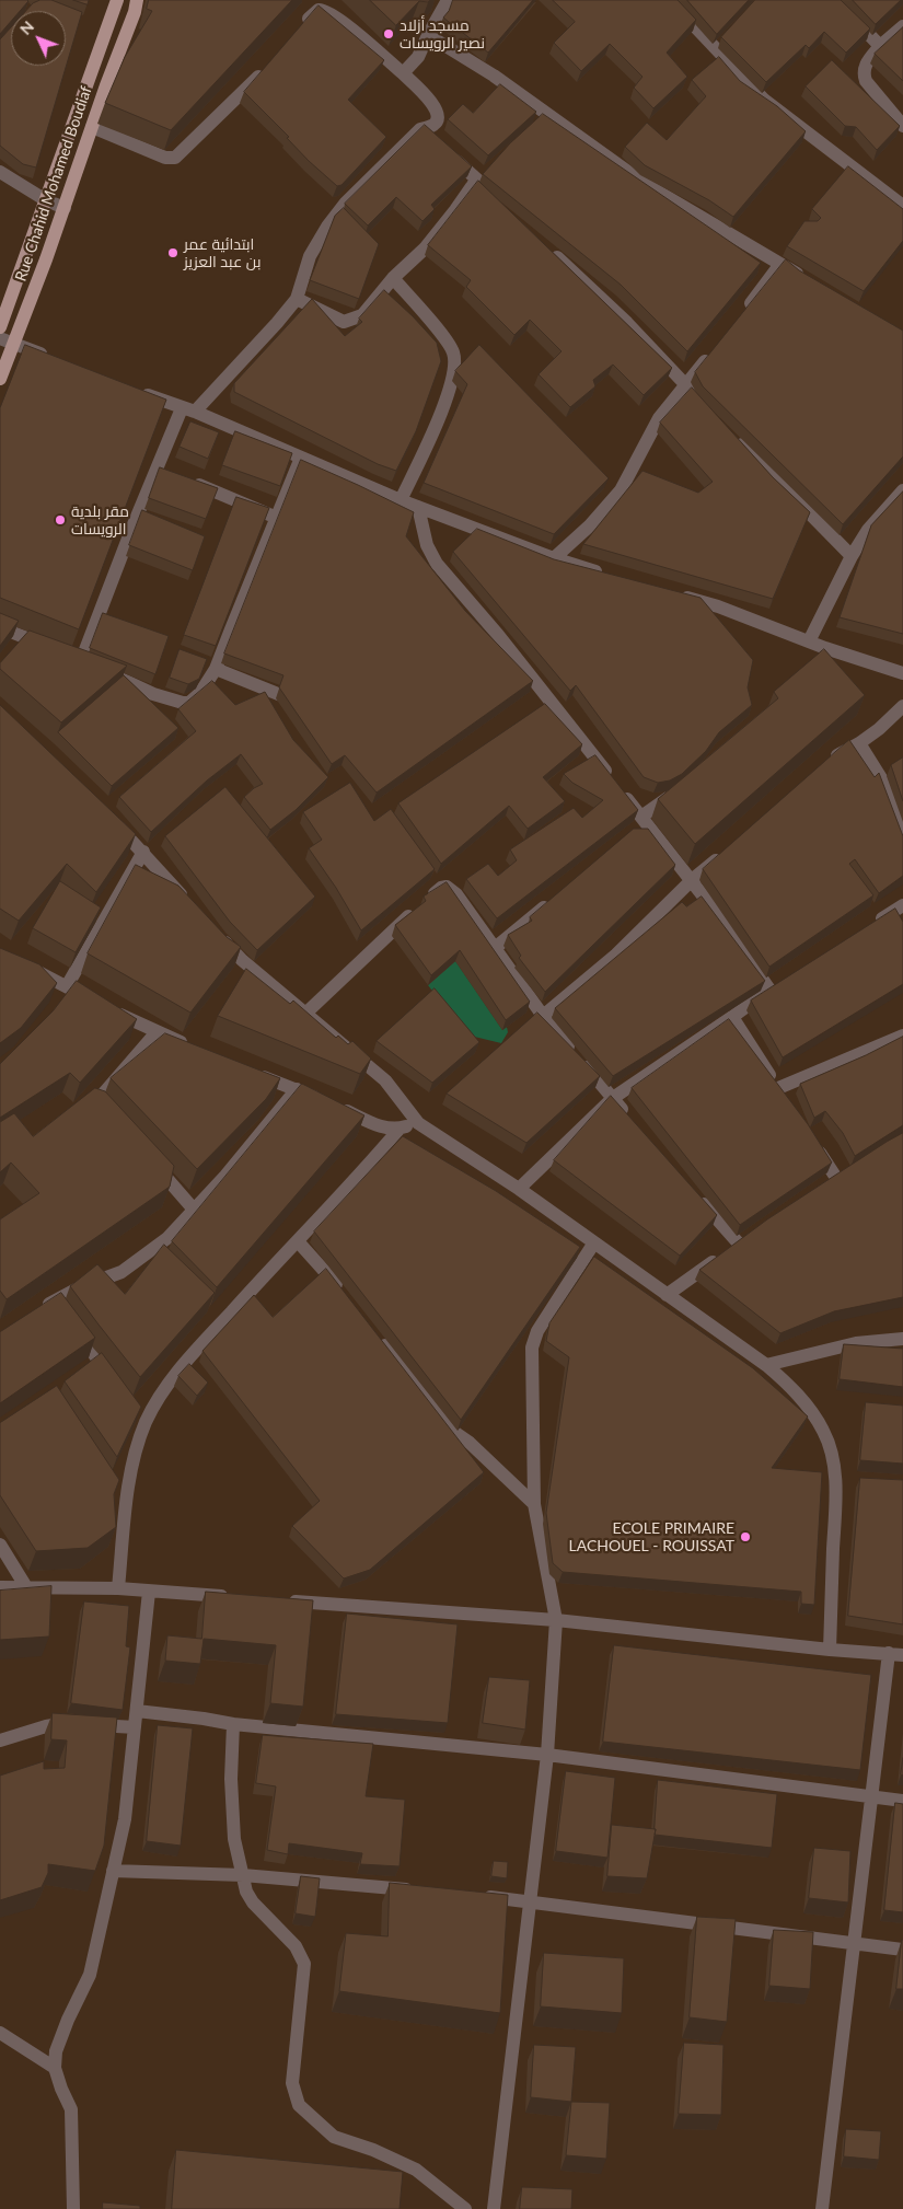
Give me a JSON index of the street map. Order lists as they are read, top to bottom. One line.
{"streets":{"main road":["Rue Chahid Mohamed Boudiaf"]},"places":["مسجد أزلاد نصير الرويسات","ابتدائية عمر بن عبد العزيز","مقر بلدية الرويسات","ECOLE PRIMAIRE LACHOUEL - ROUISSAT"],"north":"top left"}
